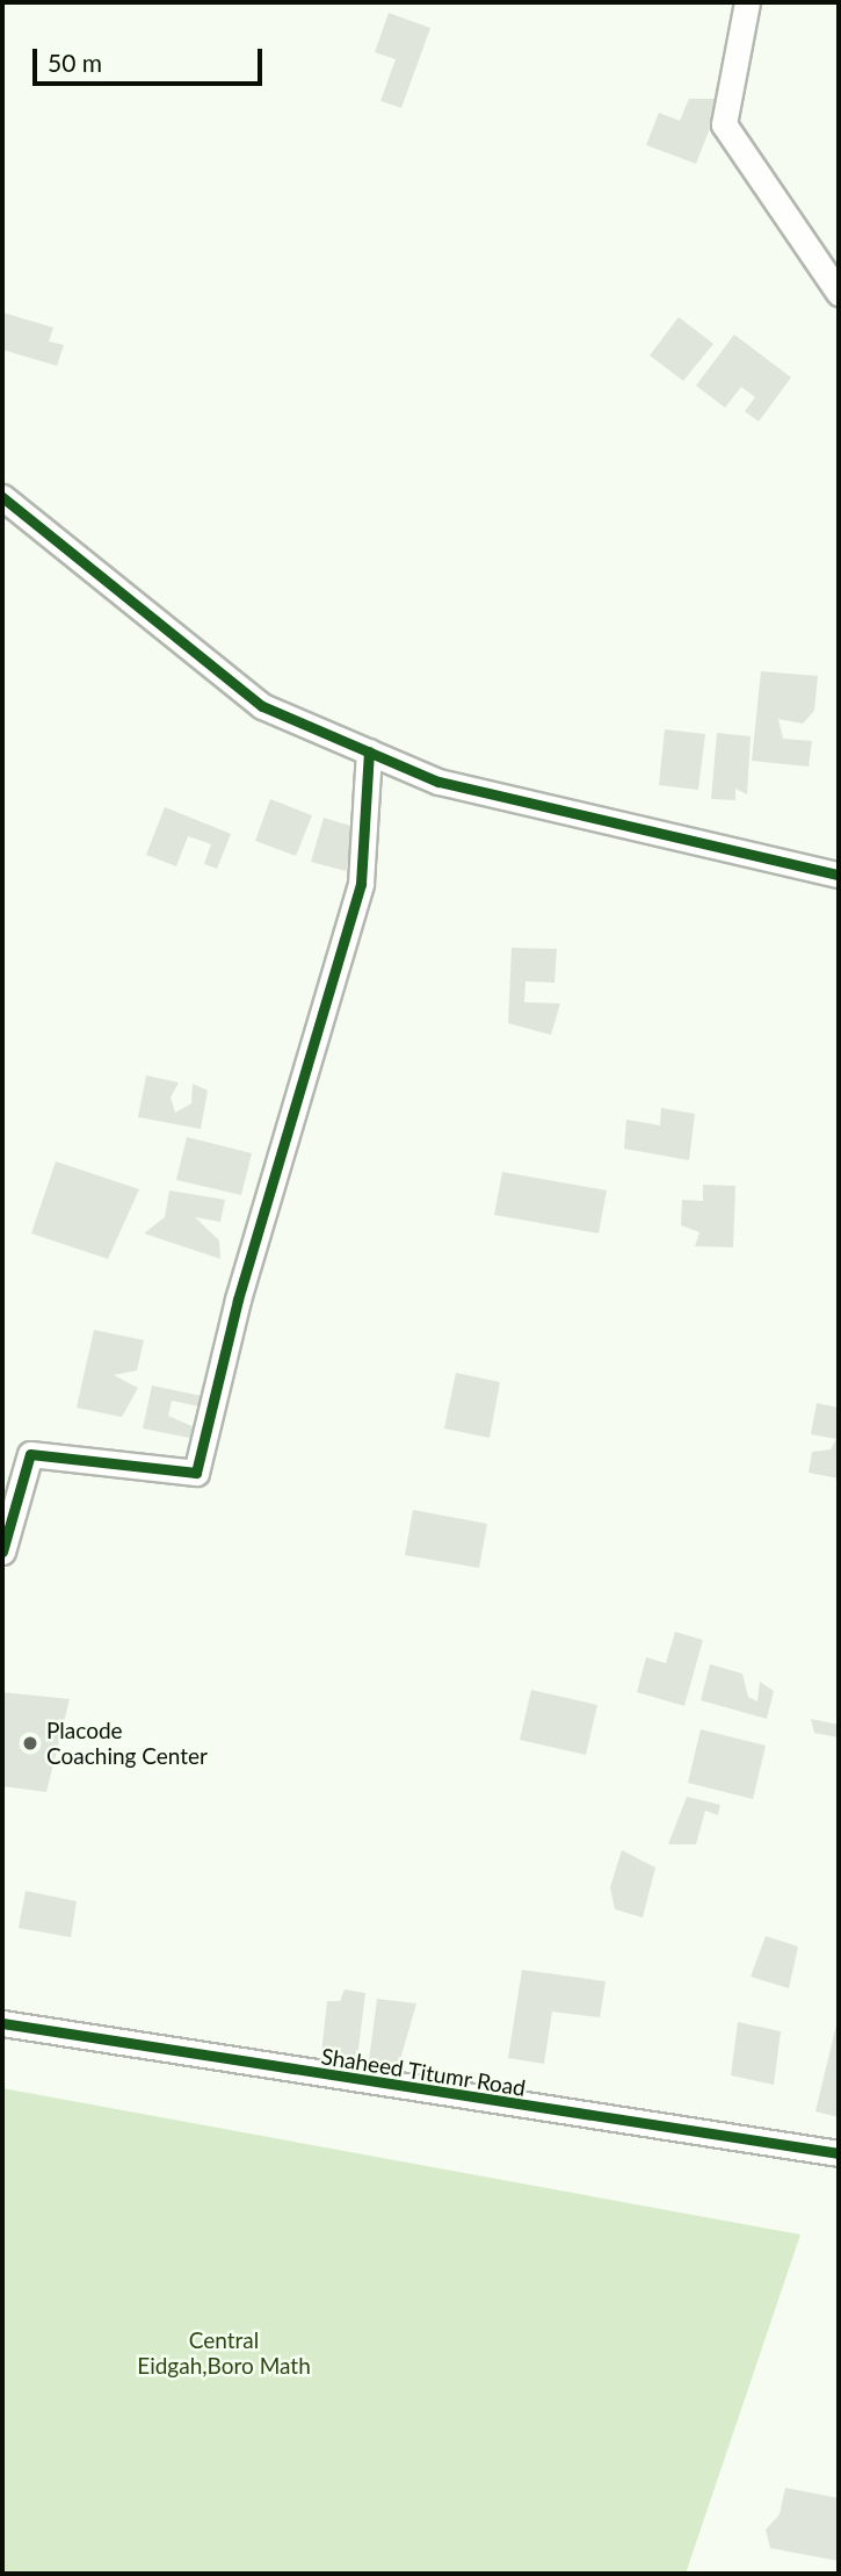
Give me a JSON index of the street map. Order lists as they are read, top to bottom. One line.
{"streets":{"street":["Shaheed Titumr Road"]},"parks":["Central Eidgah,Boro Math"],"places":["Placode Coaching Center"],"scale_bar":"50 m"}
